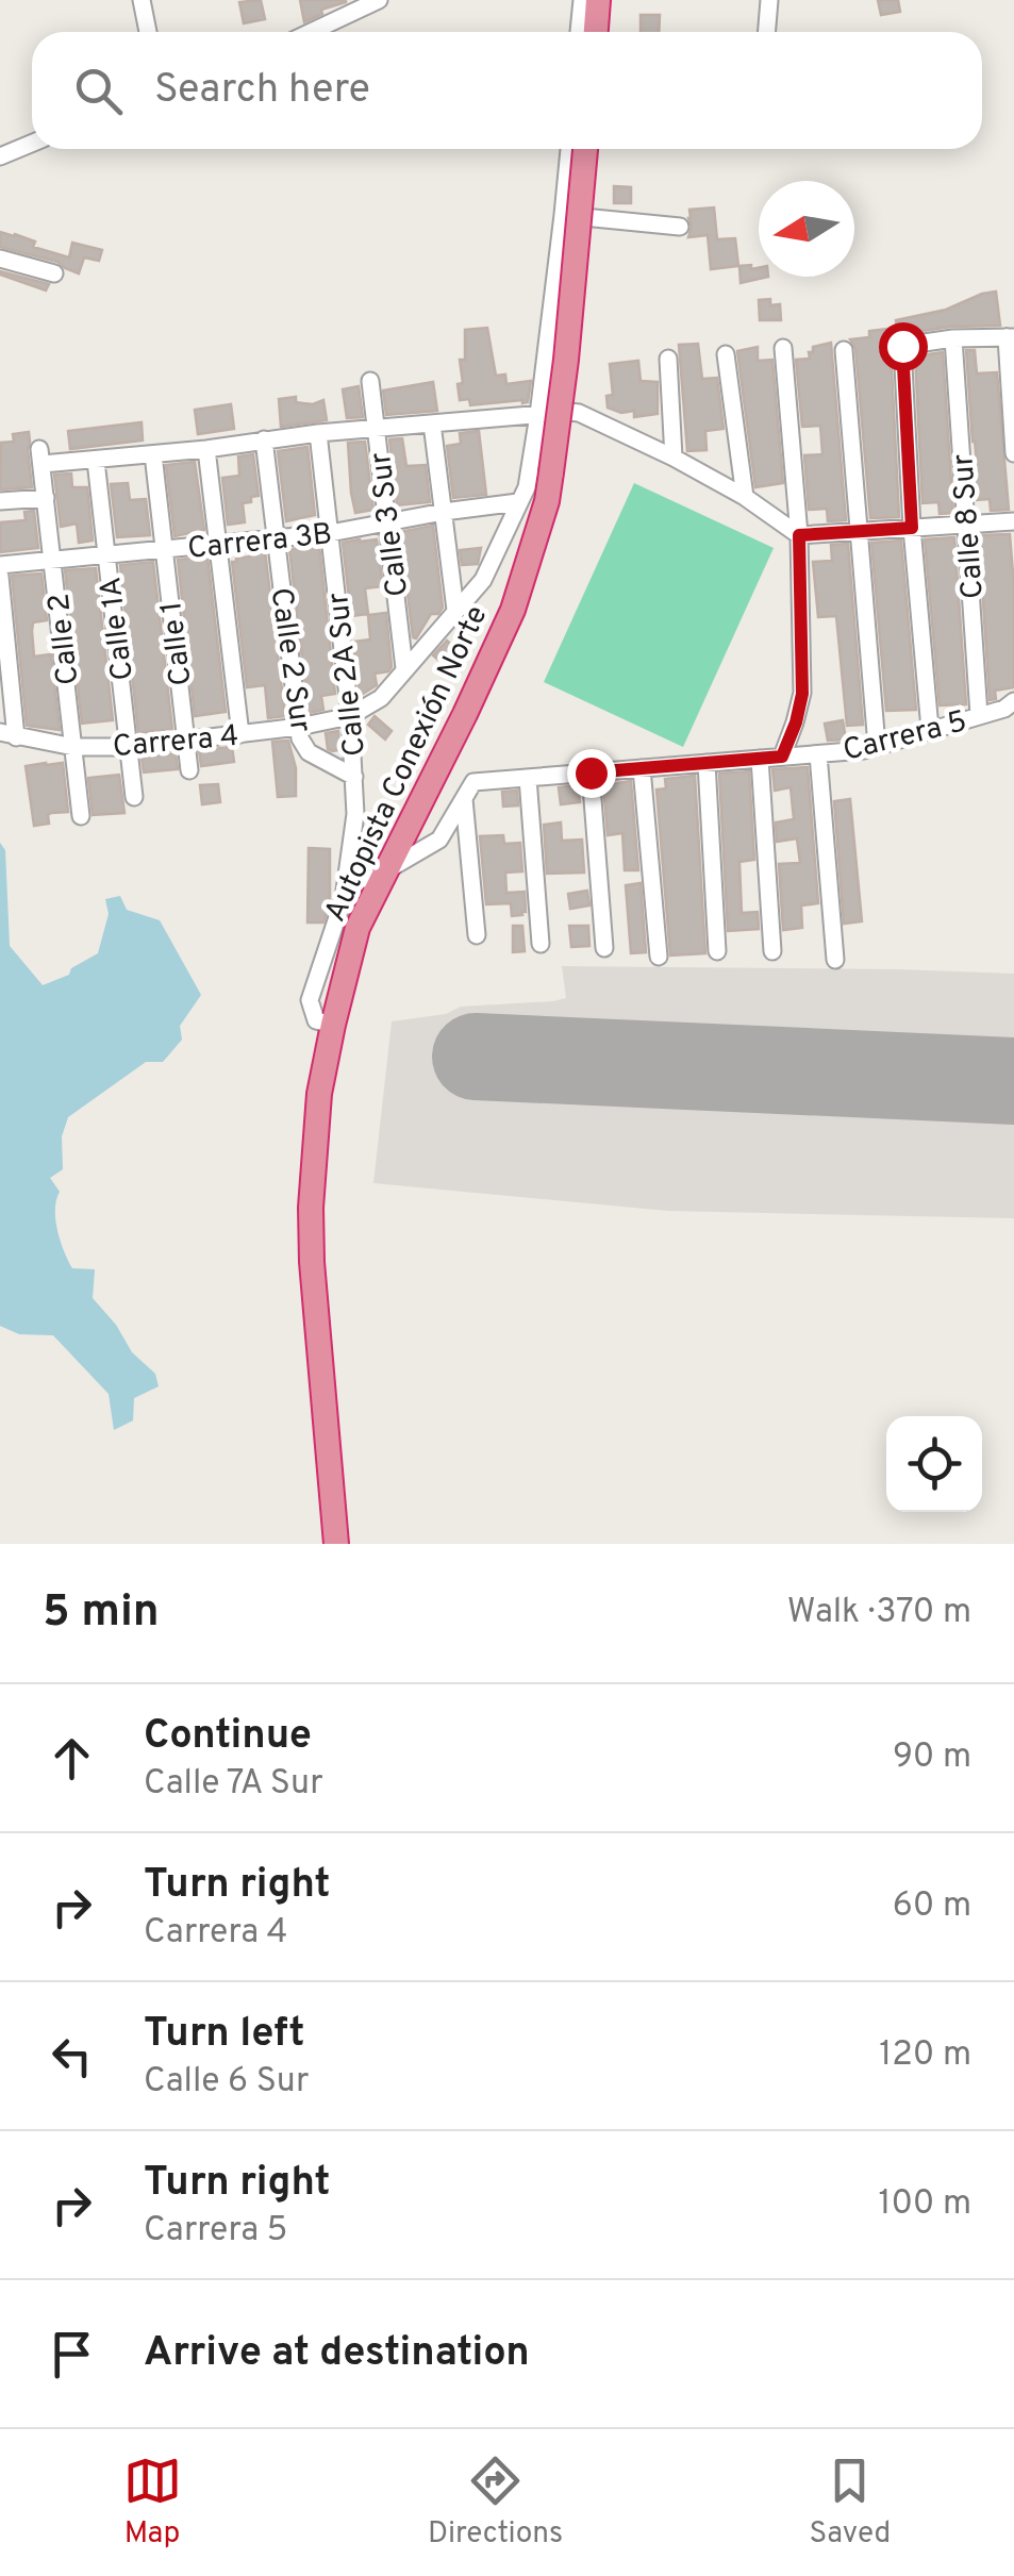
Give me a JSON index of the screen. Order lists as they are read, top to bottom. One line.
{"streets":{"highway":["Autopista Conexión Norte"],"street":["Calle 3 Sur","Calle 8 Sur","Carrera 3B","Calle 1A","Calle 2","Calle 1","Calle 2 Sur","Calle 2A Sur","Carrera 5","Carrera 4"]},"crossings":[["Calle 3 Sur","Carrera 3B"],["Calle 8 Sur","Carrera 5"],["Carrera 3B","Calle 1A"],["Carrera 3B","Calle 2"],["Carrera 3B","Calle 1"],["Carrera 3B","Calle 2 Sur"],["Carrera 3B","Calle 2A Sur"],["Calle 1A","Calle 2"],["Calle 1A","Carrera 4"],["Calle 2","Carrera 4"],["Calle 1","Carrera 4"],["Calle 2 Sur","Calle 2A Sur"],["Calle 2 Sur","Carrera 4"],["Calle 2A Sur","Carrera 4"],["Calle 2A Sur","Autopista Conexión Norte"]],"north":"left","page":{"search":"Search here","heading":["5 min","Walk · 370 m"],"list":[["Continue","Calle 7A Sur","90 m"],["Turn right","Carrera 4","60 m"],["Turn left","Calle 6 Sur","120 m"],["Turn right","Carrera 5","100 m"],"Arrive at destination"],"nav":["Map","Directions","Saved"]}}
